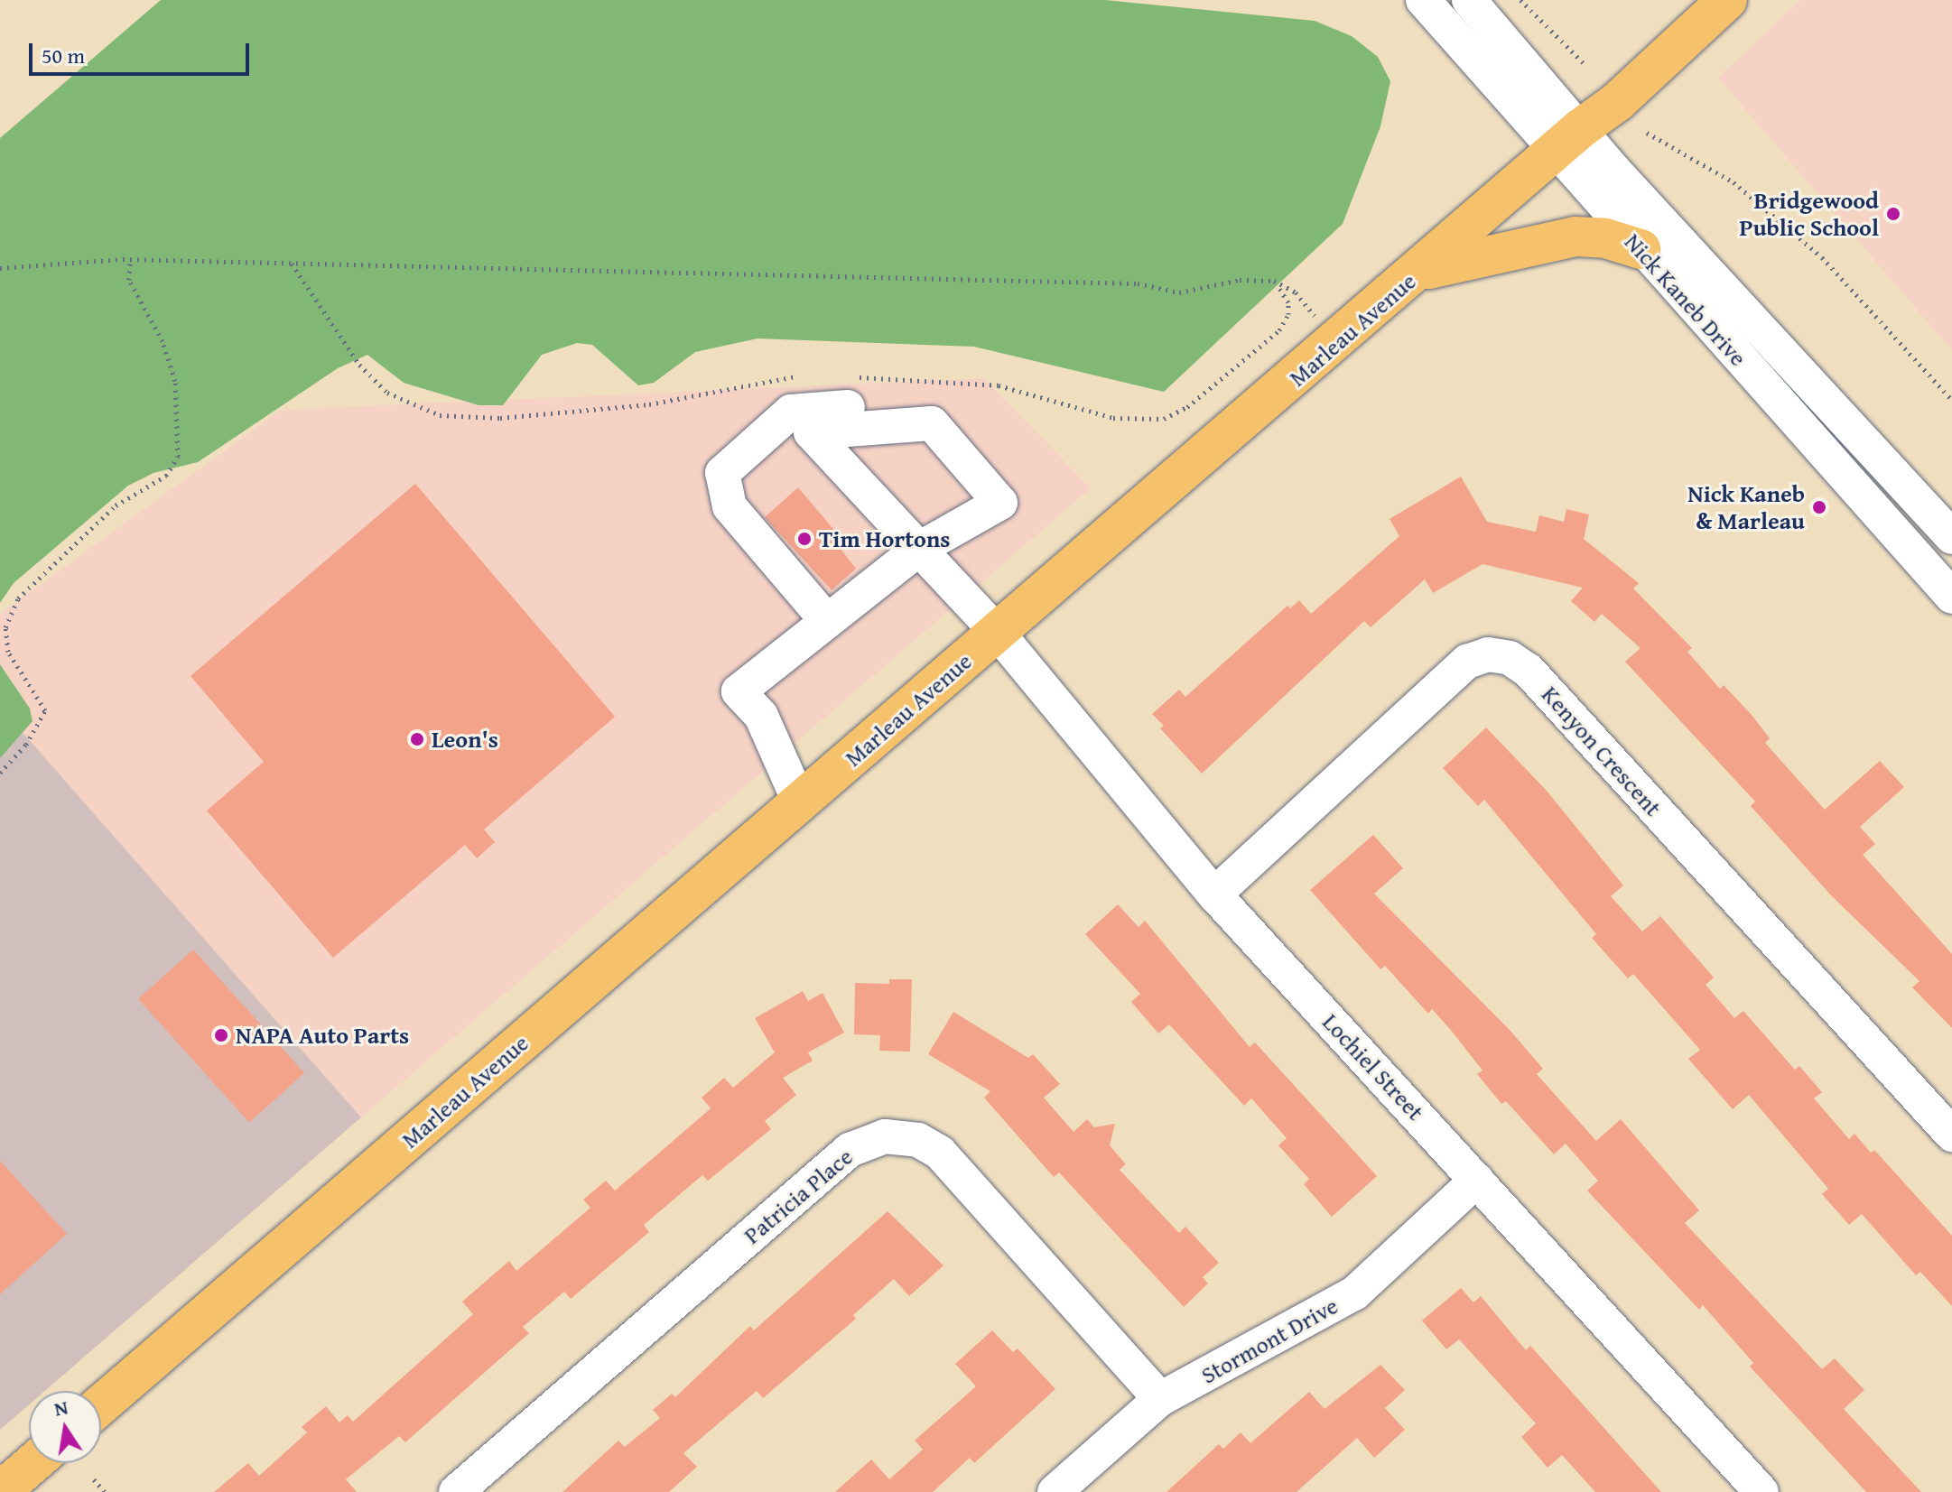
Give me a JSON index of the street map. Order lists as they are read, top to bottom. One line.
{"streets":{"main road":["Marleau Avenue"],"street":["Nick Kaneb Drive","Kenyon Crescent","Lochiel Street","Patricia Place","Stormont Drive"]},"crossings":[["Nick Kaneb Drive","Marleau Avenue"],["Marleau Avenue","Lochiel Street"],["Kenyon Crescent","Lochiel Street"],["Lochiel Street","Stormont Drive"],["Patricia Place","Stormont Drive"]],"places":["Bridgewood Public School","Nick Kaneb & Marleau","Tim Hortons","Leon's","NAPA Auto Parts"],"scale_bar":"50 m","north":"top"}
